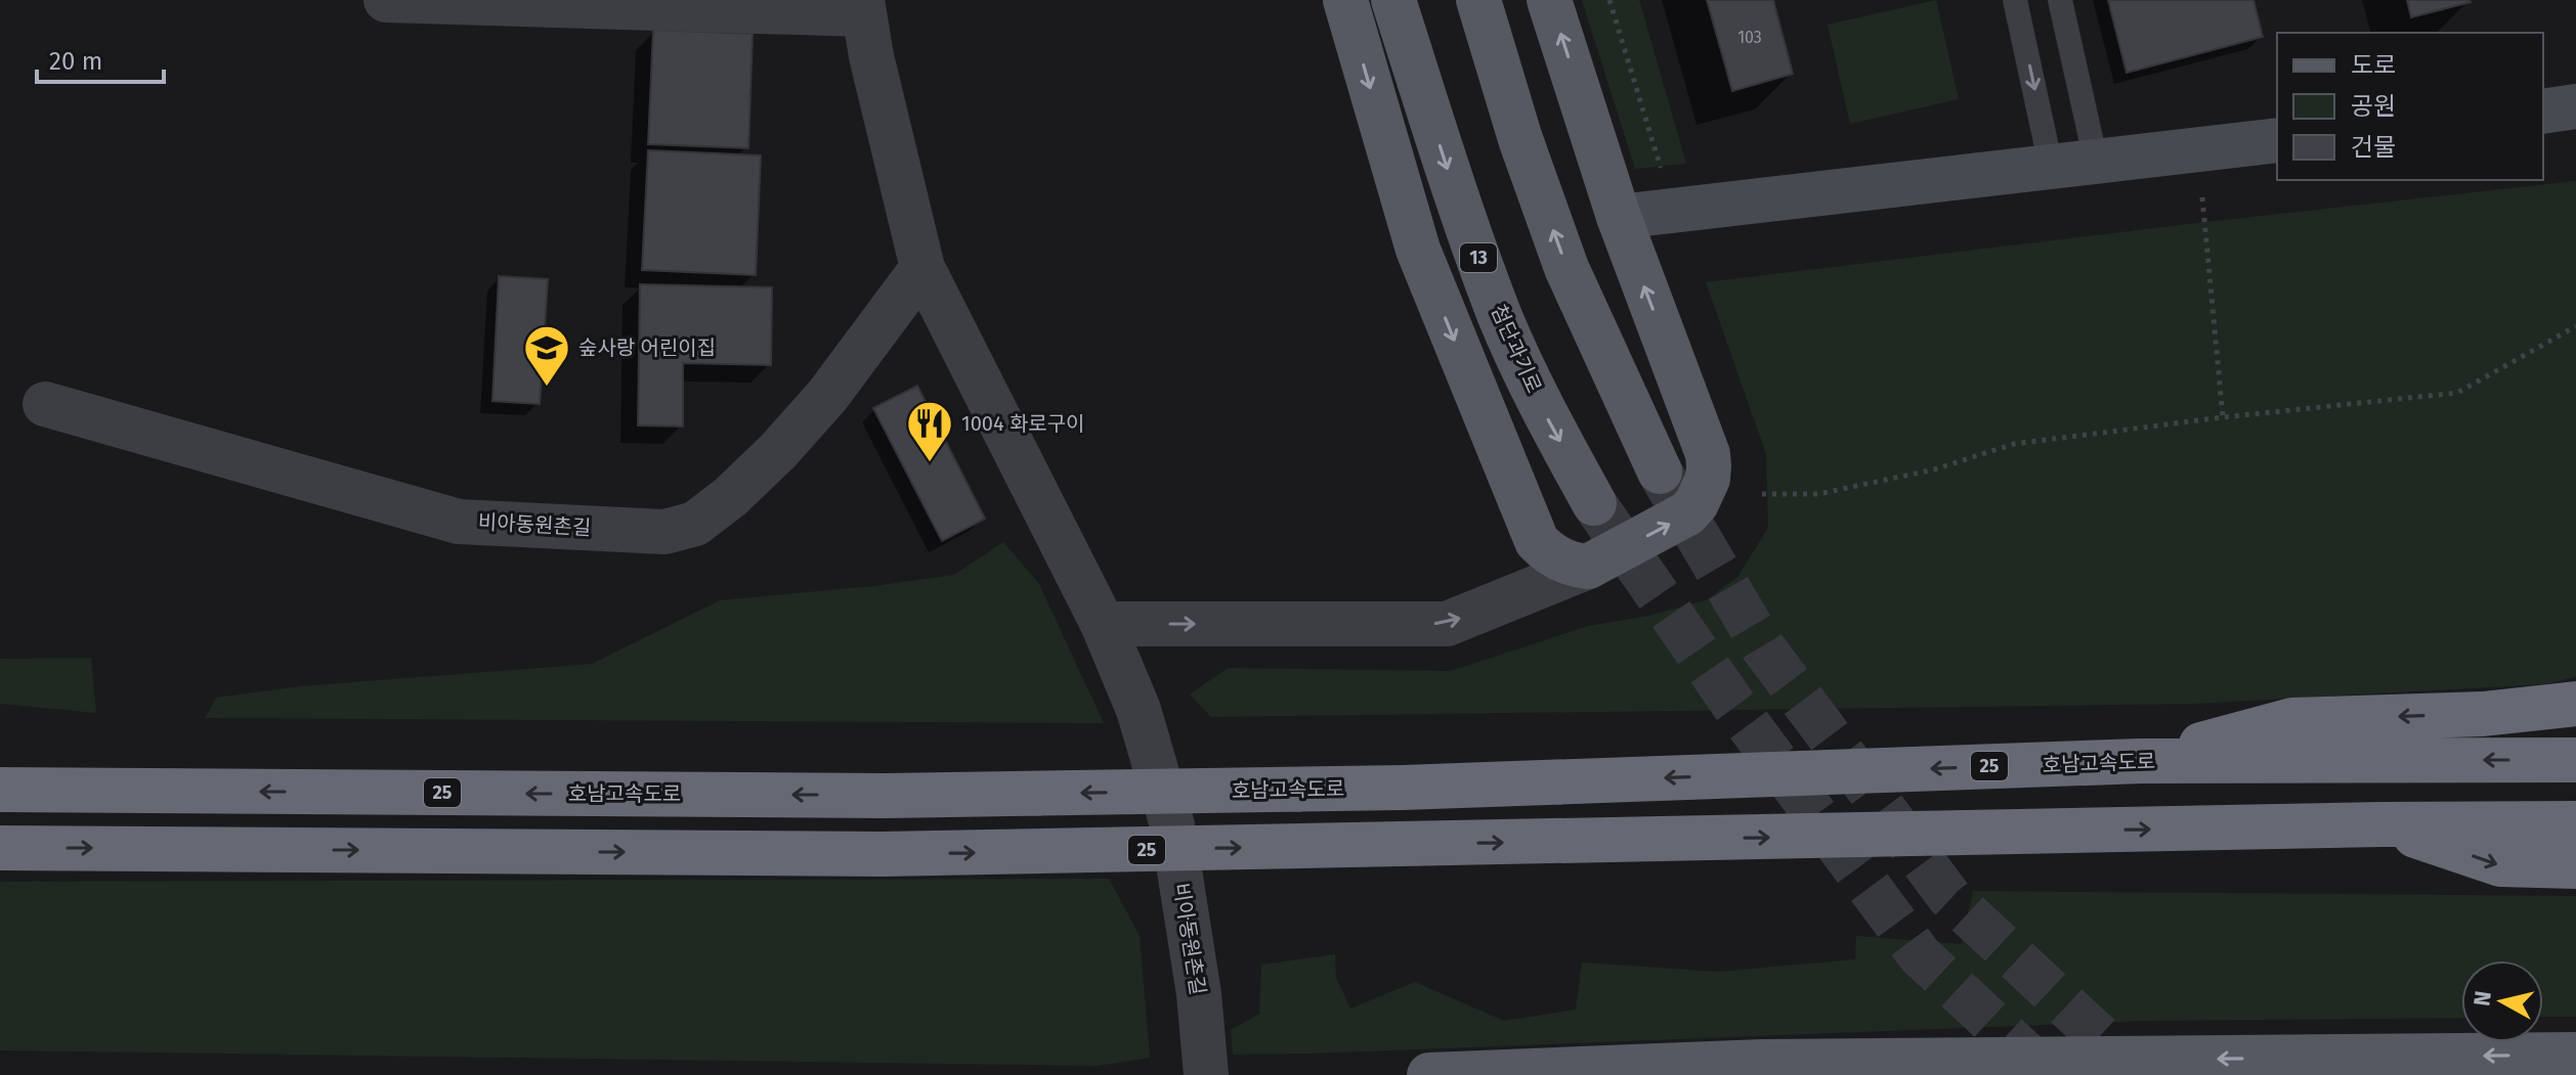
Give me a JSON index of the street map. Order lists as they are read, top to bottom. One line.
{"streets":{"highway":["호남고속도로","25"],"main road":["13","첨단과기로"],"street":["비아동원촌길"]},"places":{"school or university":["숲사랑 어린이집"],"restaurant":["1004 화로구이"]},"house_numbers":["103"],"legend":["도로","공원","건물"],"scale_bar":"20 m","north":"left"}
